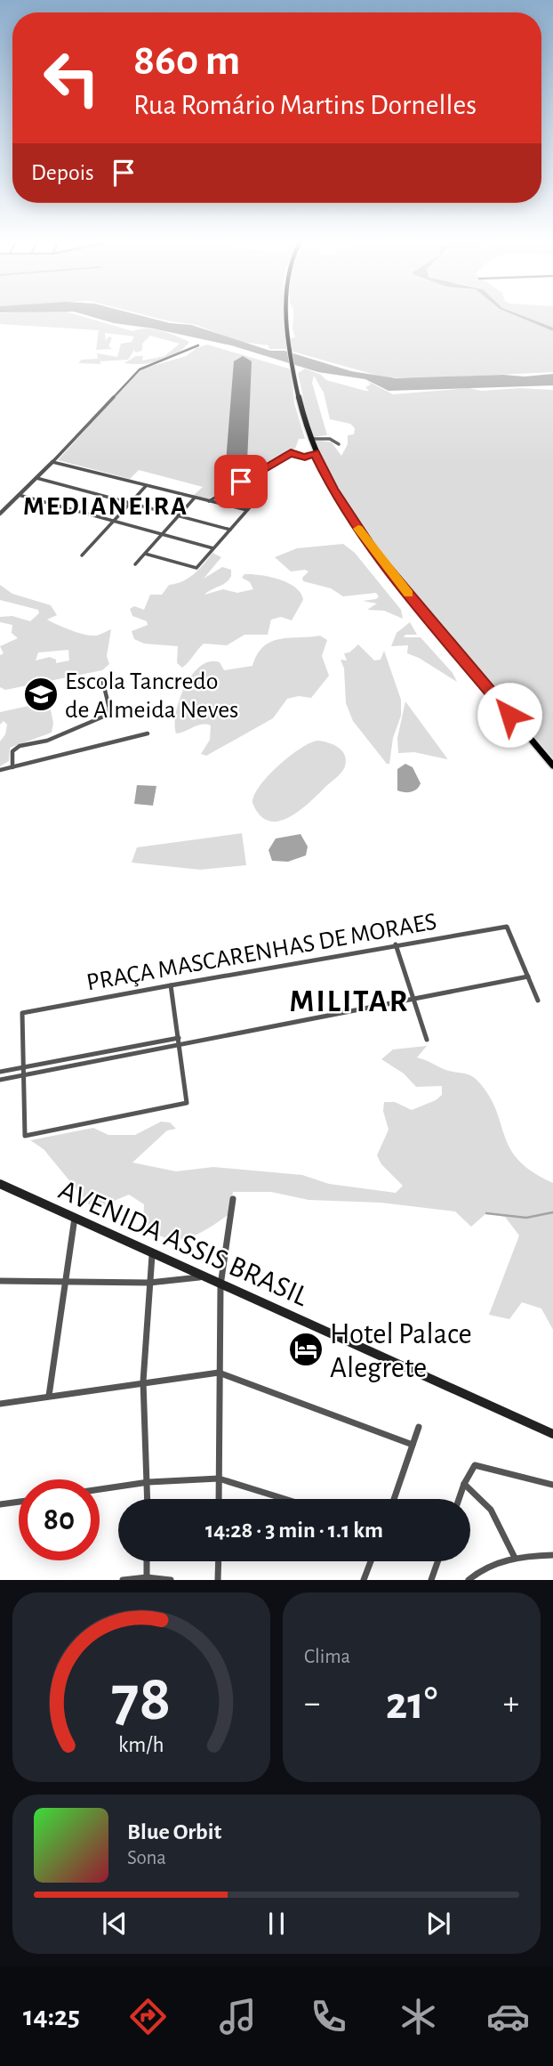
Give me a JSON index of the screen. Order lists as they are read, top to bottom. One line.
{"streets":{"main road":["AVENIDA ASSIS BRASIL"],"street":["PRAÇA MASCARENHAS DE MORAES"]},"districts":["MEDIANEIRA","MILITAR"],"places":{"school or university":["Escola Tancredo de Almeida Neves"],"hotel":["Hotel Palace Alegrete"]},"page":{"turn":["860 m","Rua Romário Martins Dornelles"],"then":"Depois","limit":"80","trip":"14:28 · 3 min · 1.1 km","tile":"Clima","heat":["−","21°","+"],"song":["Blue Orbit","Sona"],"tabs":"14:25","gauge":["78","km/h"]}}
